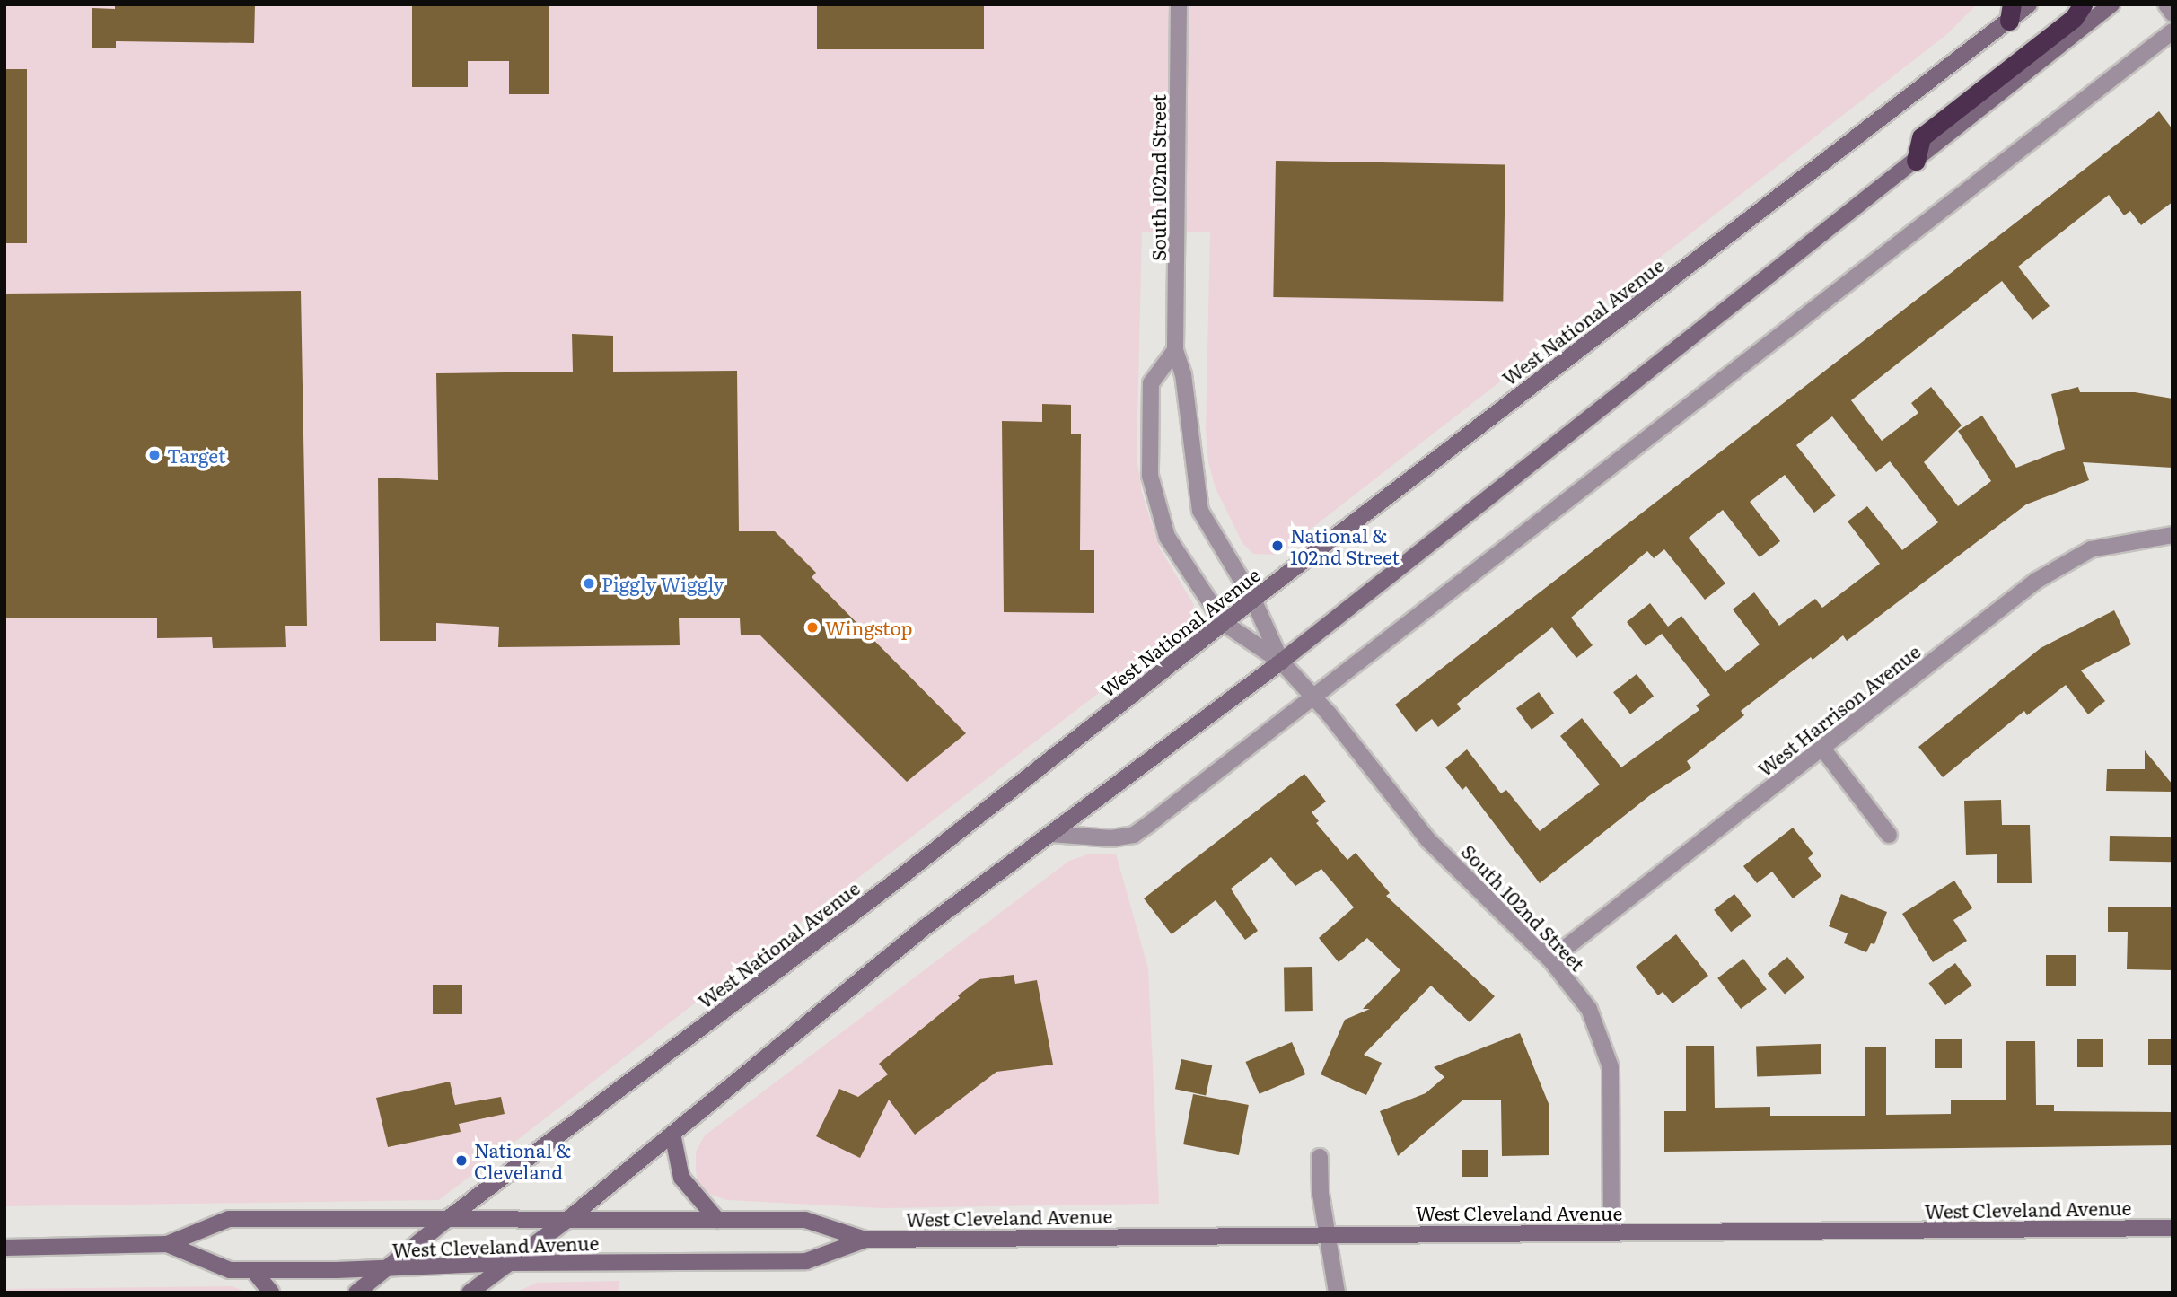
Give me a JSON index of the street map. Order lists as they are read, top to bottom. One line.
{"streets":{"main road":["West National Avenue","West Cleveland Avenue"],"street":["South 102nd Street","West Harrison Avenue"]},"crossings":[["South 102nd Street","West National Avenue"],["South 102nd Street","West Harrison Avenue"],["South 102nd Street","West Cleveland Avenue"],["West National Avenue","West Cleveland Avenue"]],"places":["Target","National & 102nd Street","Piggly Wiggly","Wingstop","National & Cleveland"]}
